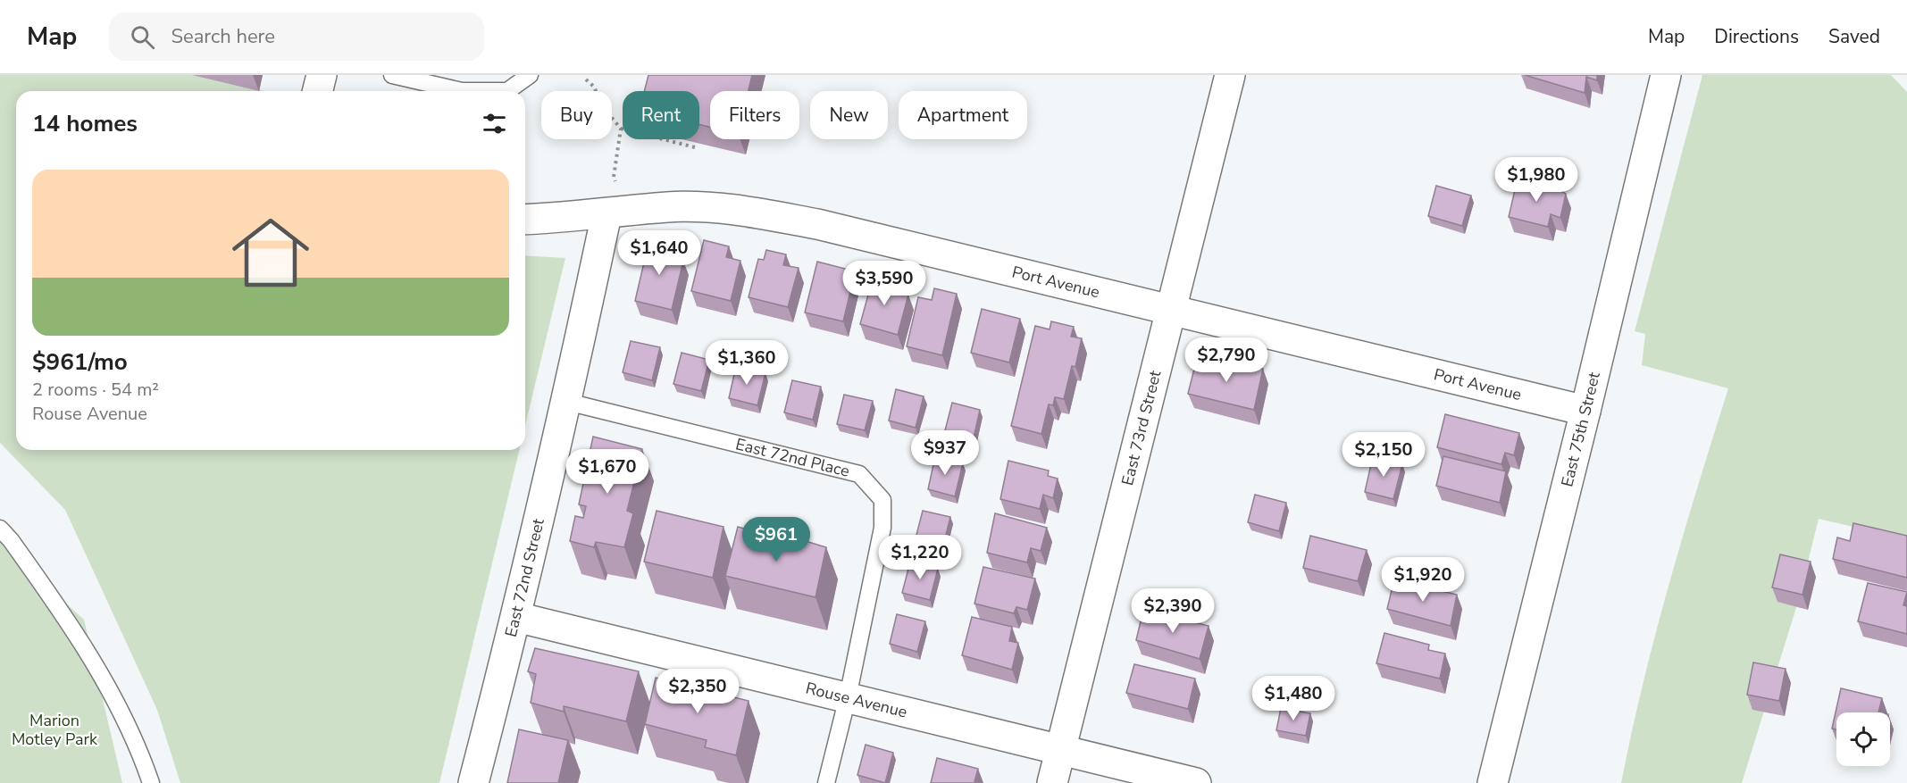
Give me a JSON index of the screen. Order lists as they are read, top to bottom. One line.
{"streets":{"street":["Port Avenue","East 73rd Street","East 75th Street","East 72nd Street","Rouse Avenue"],"lane":["East 72nd Place"]},"crossings":[["Port Avenue","East 73rd Street"],["Port Avenue","East 75th Street"],["Port Avenue","East 72nd Street"],["East 73rd Street","Rouse Avenue"],["East 72nd Place","East 72nd Street"],["East 72nd Place","Rouse Avenue"],["East 72nd Street","Rouse Avenue"]],"parks":["Marion Motley Park"],"page":{"header":"Map","search":"Search here","nav":["Map","Directions","Saved"],"chip":["Buy","Rent","Filters","New","Apartment"],"heading":"14 homes","list":[{"name":"$961/mo","note":"2 rooms · 54 m² · Rouse Avenue"}],"price":["$1,980","$1,640","$3,590","$2,790","$1,360","$937","$2,150","$1,670","$961","$1,220","$1,920","$2,390","$2,350","$1,480"]}}
